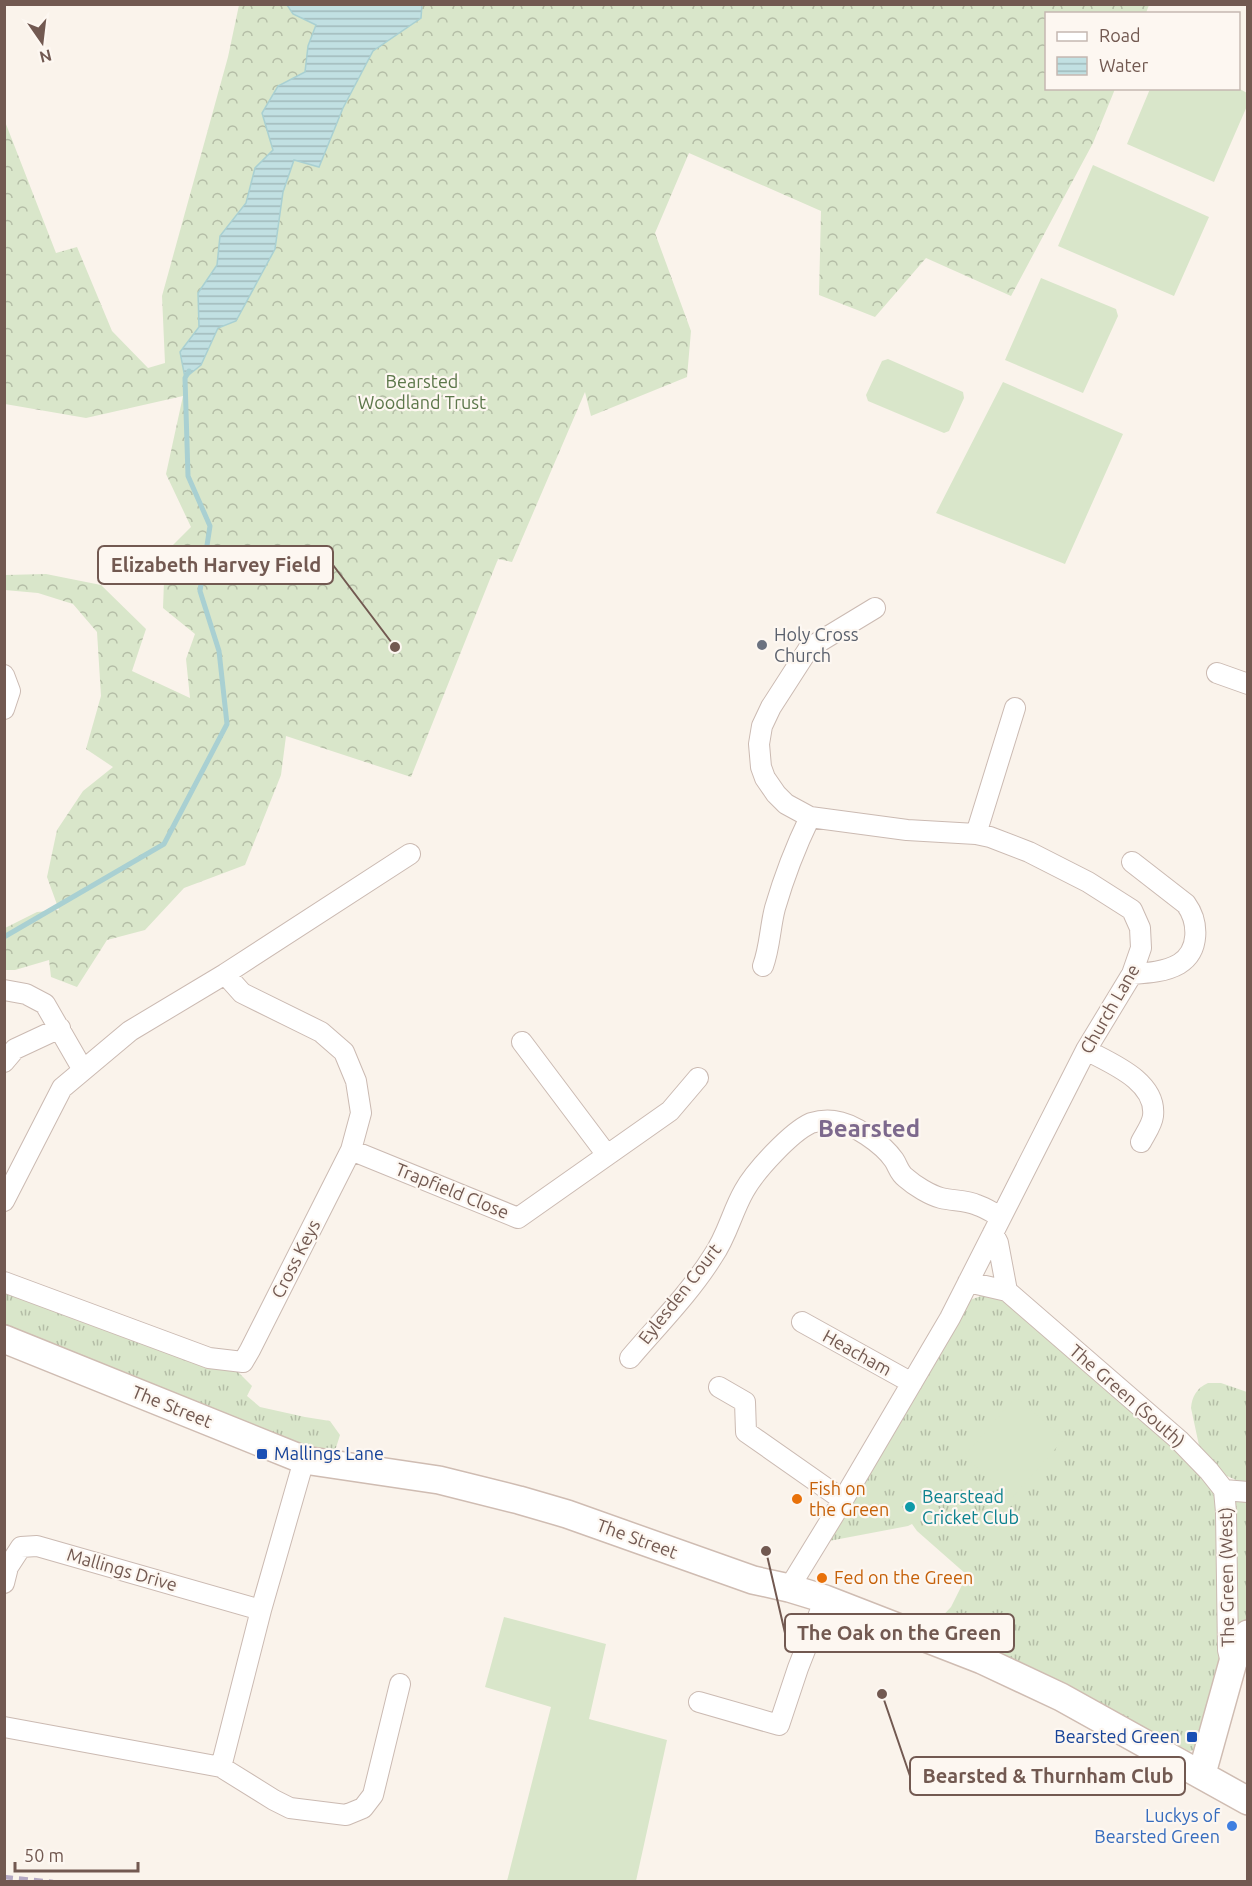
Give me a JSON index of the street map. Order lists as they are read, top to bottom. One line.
{"streets":{"street":["Church Lane","Trapfield Close","Cross Keys","Eylesden Court","Heacham","The Green (South)","The Street","Mallings Drive","The Green (West)"]},"crossings":[["Church Lane","Eylesden Court"],["Church Lane","Heacham"],["Church Lane","The Green (South)"],["Church Lane","The Street"],["Trapfield Close","Cross Keys"],["The Green (South)","The Green (West)"]],"districts":["Bearsted"],"parks":["Bearsted Woodland Trust"],"places":{"other":["Holy Cross Church","Elizabeth Harvey Field","Fish on the Green","Bearstead Cricket Club","The Oak on the Green","Fed on the Green","Bearsted & Thurnham Club","Luckys of Bearsted Green"],"transit":["Mallings Lane","Bearsted Green"]},"legend":["Road","Water"],"scale_bar":"50 m","north":"bottom"}
